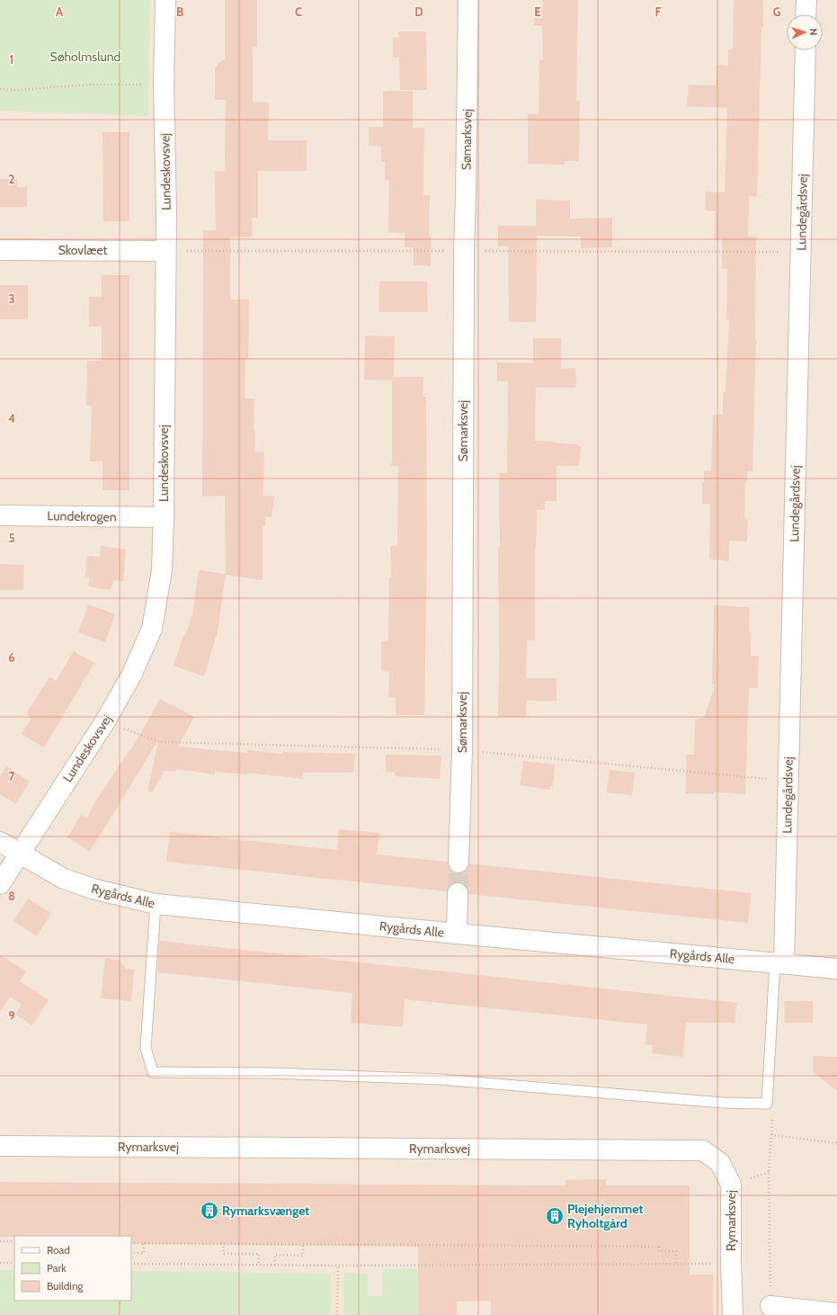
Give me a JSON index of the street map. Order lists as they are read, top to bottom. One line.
{"streets":{"street":["Sømarksvej","Lundeskovsvej","Lundegårdsvej","Skovlæet","Lundekrogen","Rygårds Alle","Rymarksvej"]},"crossings":[["Lundeskovsvej","Skovlæet"],["Lundeskovsvej","Lundekrogen"],["Lundeskovsvej","Rygårds Alle"],["Lundegårdsvej","Rygårds Alle"]],"parks":["Søholmslund"],"places":{"building":["Rymarksvænget","Plejehjemmet Ryholtgård"]},"legend":["Road","Park","Building"],"north":"right","grid":{"columns":["A","B","C","D","E","F","G"],"rows":["1","2","3","4","5","6","7","8","9"]}}
